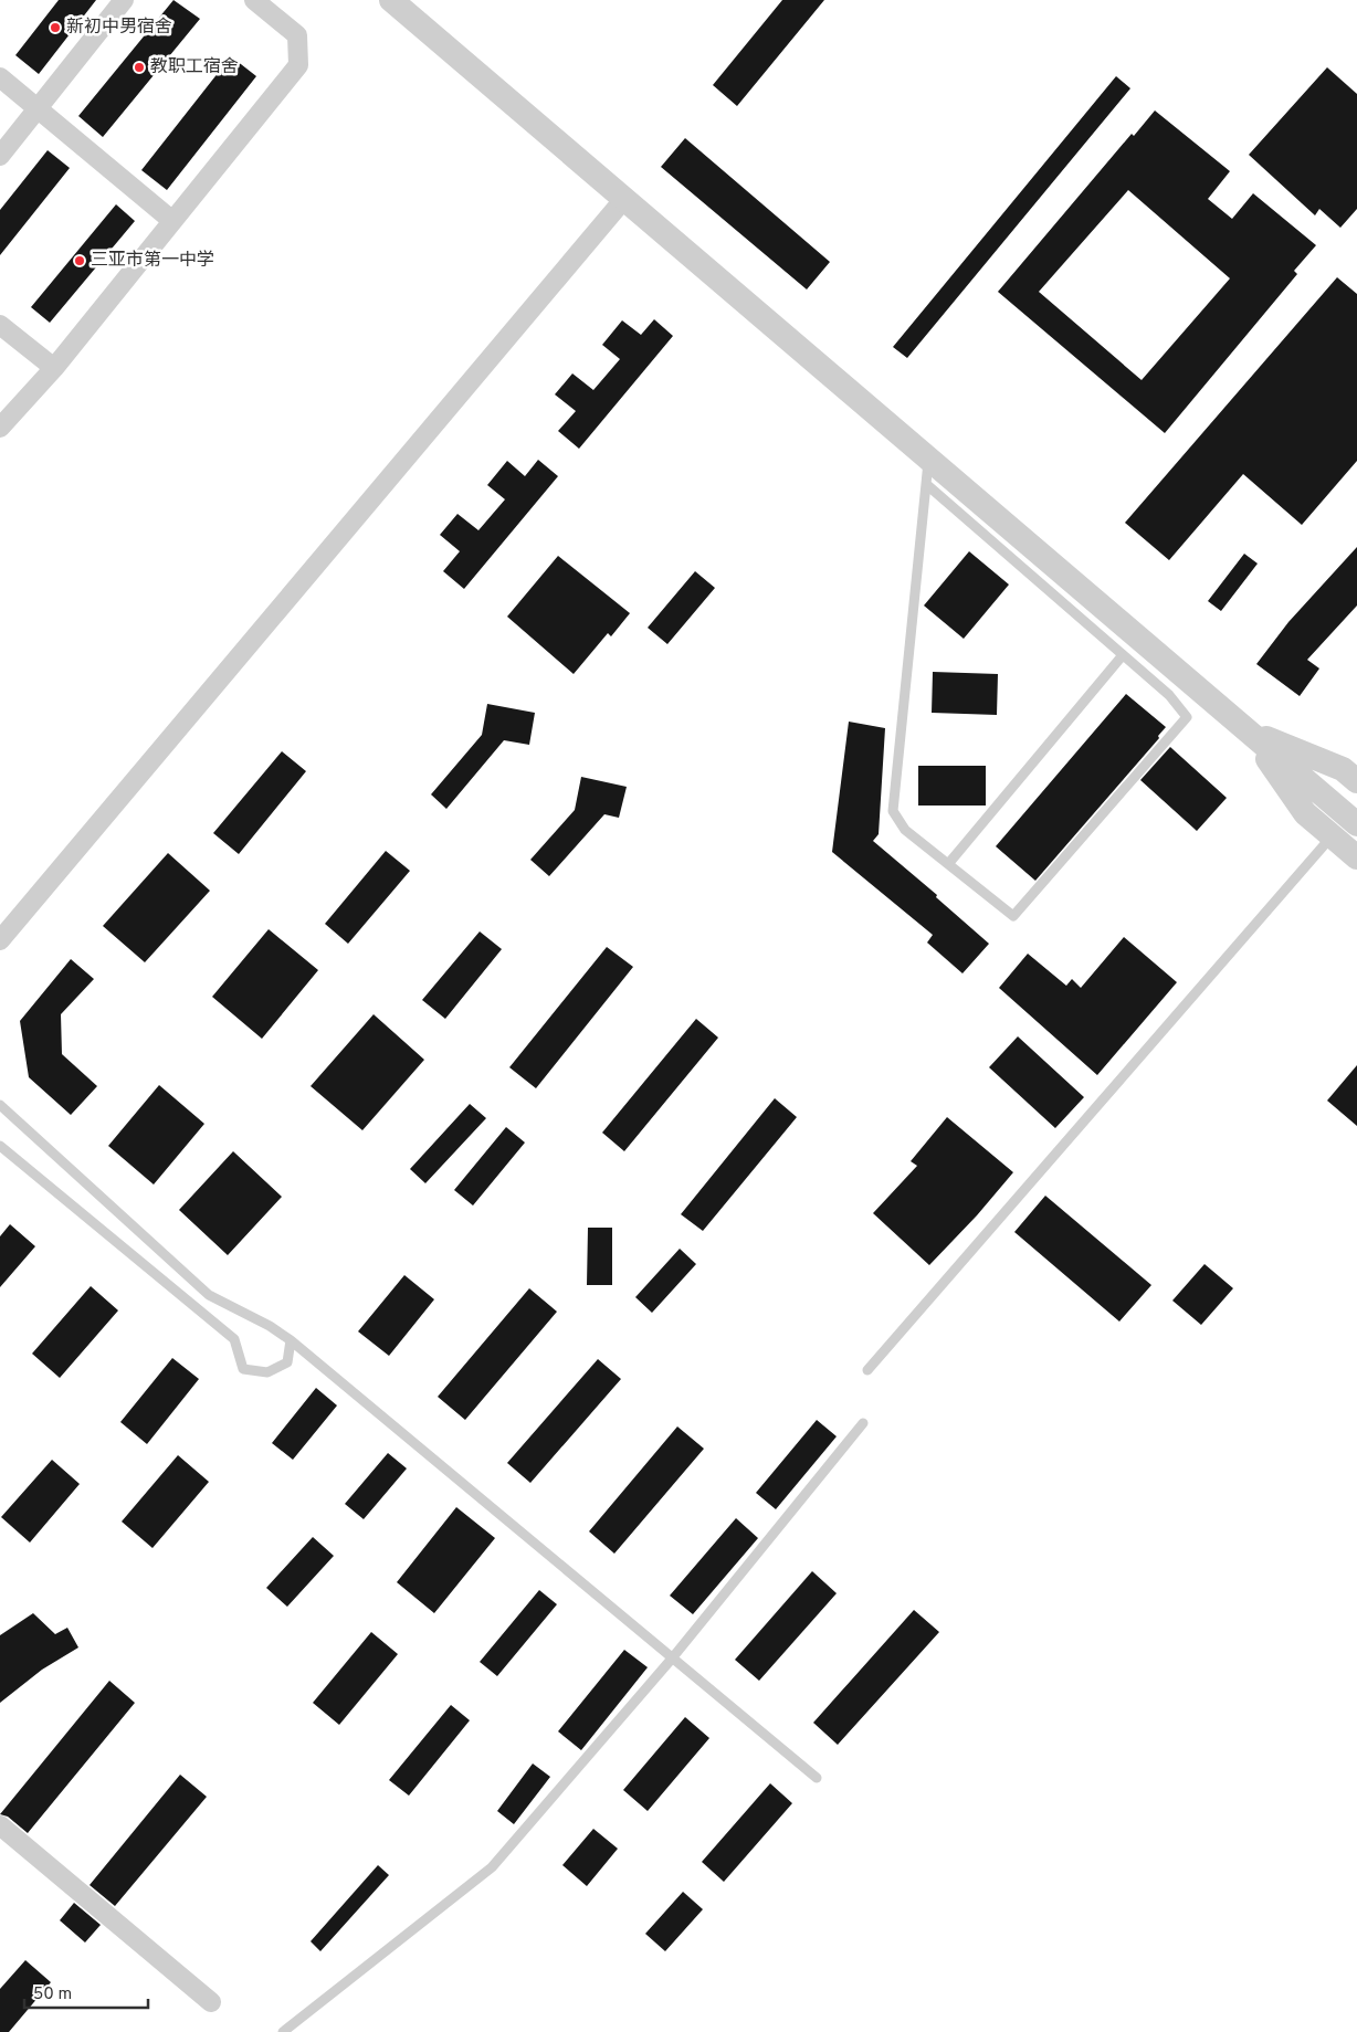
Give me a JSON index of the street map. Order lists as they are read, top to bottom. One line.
{"places":["新初中男宿舍","教职工宿舍","三亚市第一中学"],"scale_bar":"50 m"}
